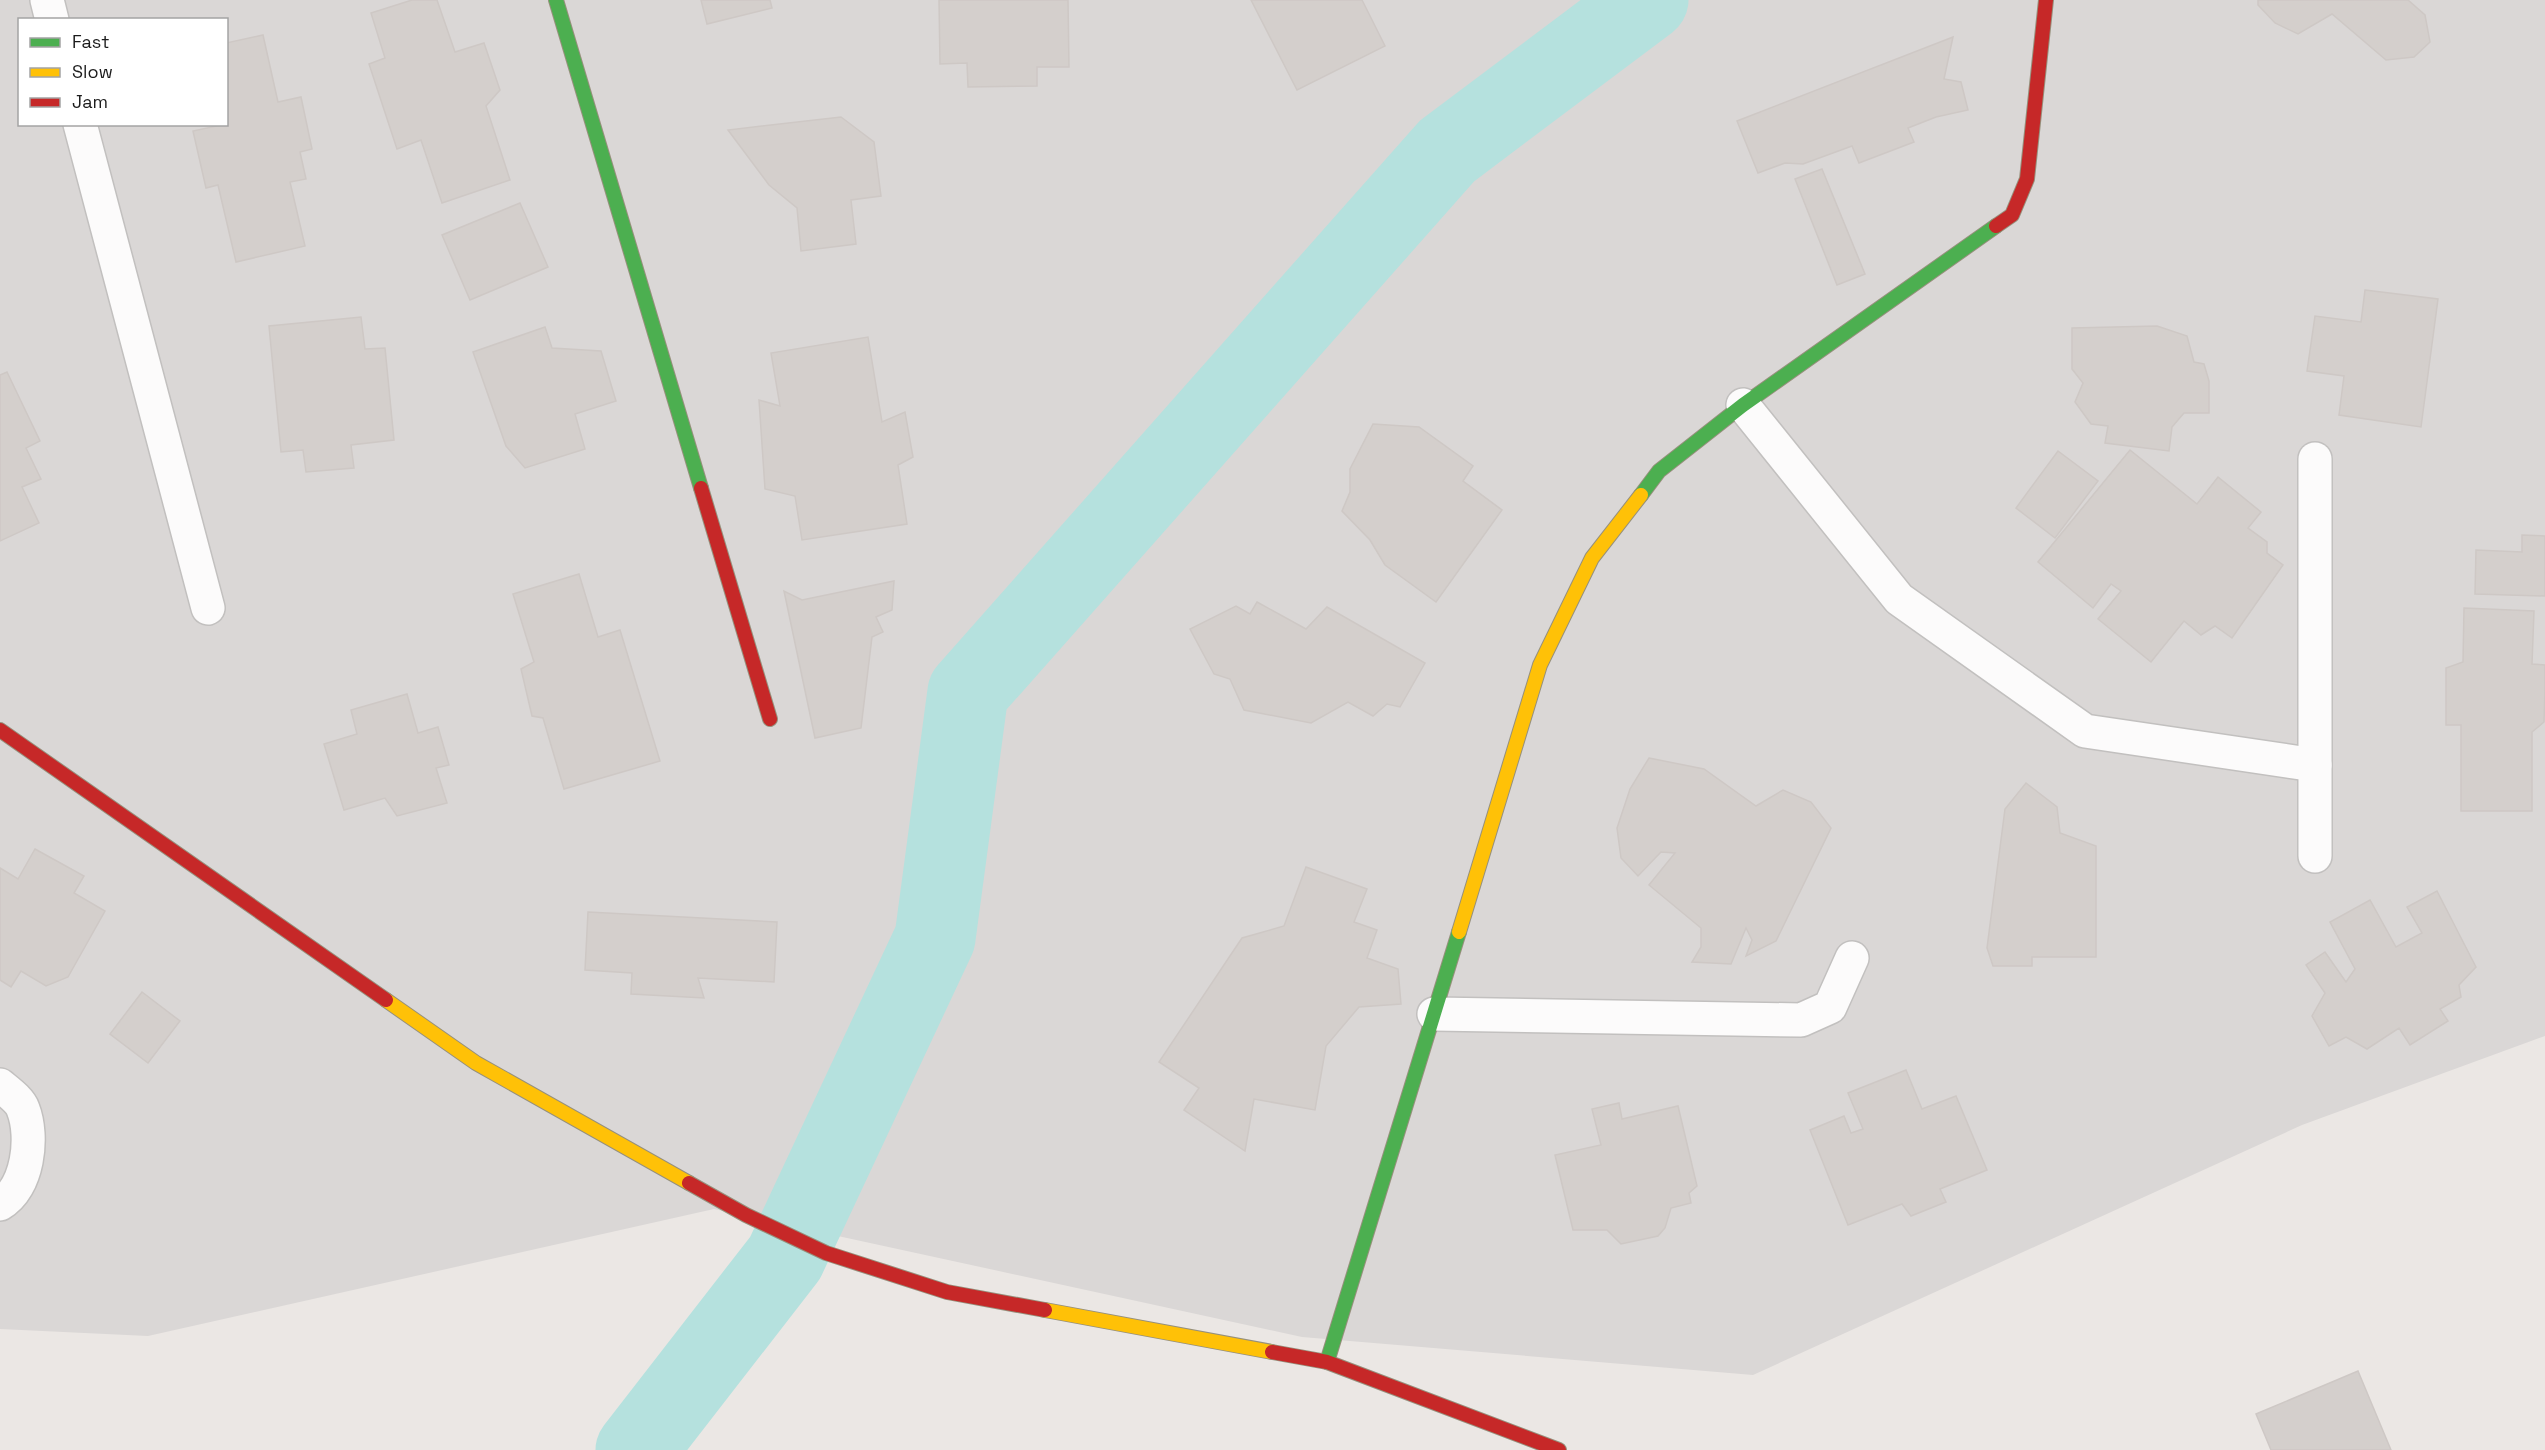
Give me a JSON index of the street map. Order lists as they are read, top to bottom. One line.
{"legend":["Fast","Slow","Jam"]}
